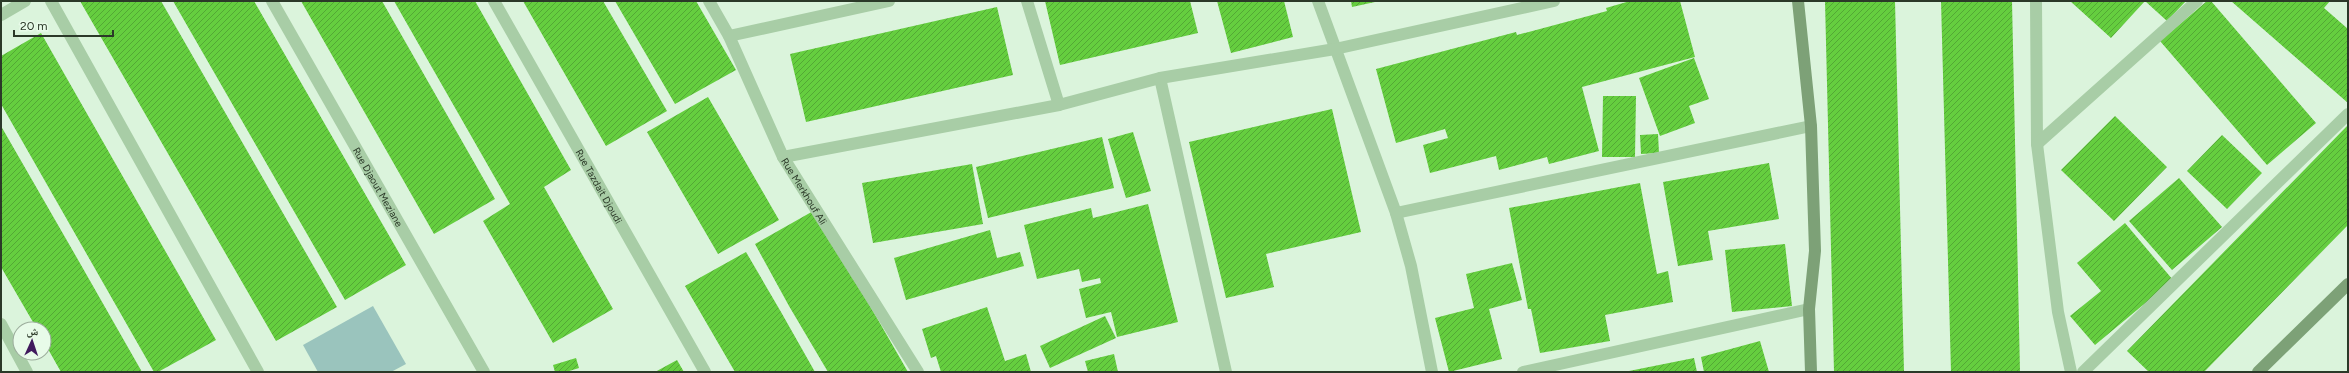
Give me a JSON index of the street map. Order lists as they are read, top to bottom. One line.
{"streets":{"street":["Rue Djaout Meziane","Rue Tazdait Djoudi","Rue Merkhouf Ali"]},"scale_bar":"20 m","north":"top"}
